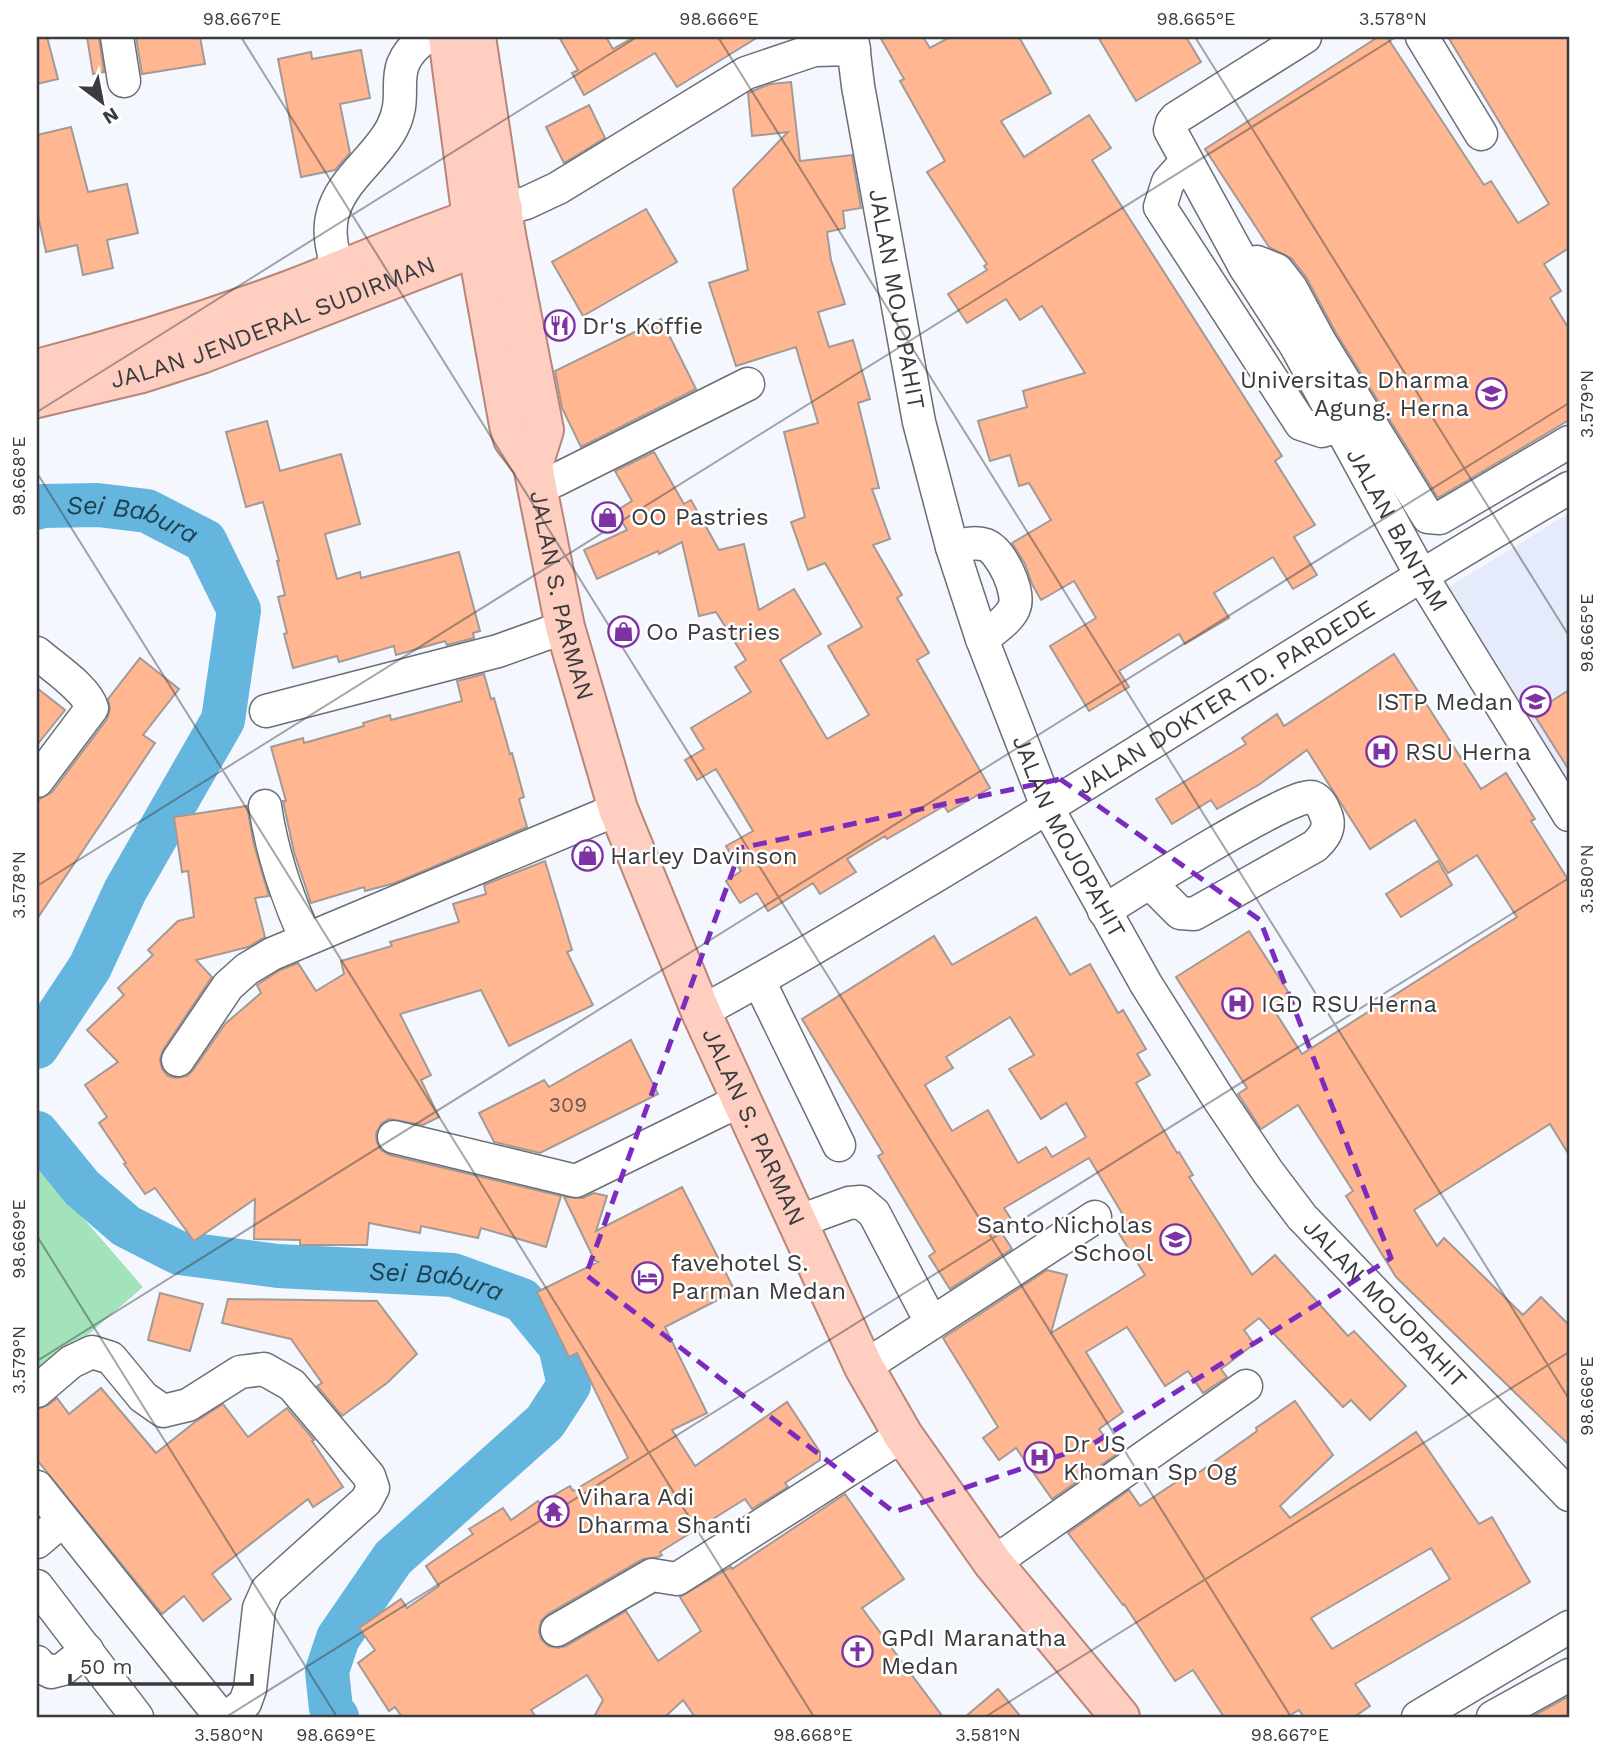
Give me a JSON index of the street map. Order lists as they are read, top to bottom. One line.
{"streets":{"main road":["JALAN JENDERAL SUDIRMAN","JALAN S. PARMAN"],"street":["JALAN MOJOPAHIT","JALAN BANTAM","JALAN DOKTER TD. PARDEDE"]},"crossings":[["JALAN MOJOPAHIT","JALAN DOKTER TD. PARDEDE"],["JALAN JENDERAL SUDIRMAN","JALAN S. PARMAN"],["JALAN BANTAM","JALAN DOKTER TD. PARDEDE"],["JALAN S. PARMAN","JALAN DOKTER TD. PARDEDE"]],"water":["Sei Babura"],"places":{"restaurant":["Dr's Koffie"],"school or university":["Universitas Dharma Agung. Herna","ISTP Medan","Santo Nicholas School"],"shop":["OO Pastries","Oo Pastries","Harley Davinson"],"hospital":["RSU Herna","IGD RSU Herna","Dr JS Khoman Sp Og"],"hotel":["favehotel S. Parman Medan"],"temple":["Vihara Adi Dharma Shanti"],"church":["GPdI Maranatha Medan"]},"house_numbers":["309"],"scale_bar":"50 m","north":"bottom right","coordinates":["98.667°E","98.666°E","98.665°E","3.578°N","3.579°N","98.668°E","3.580°N","98.669°E","3.581°N"]}
